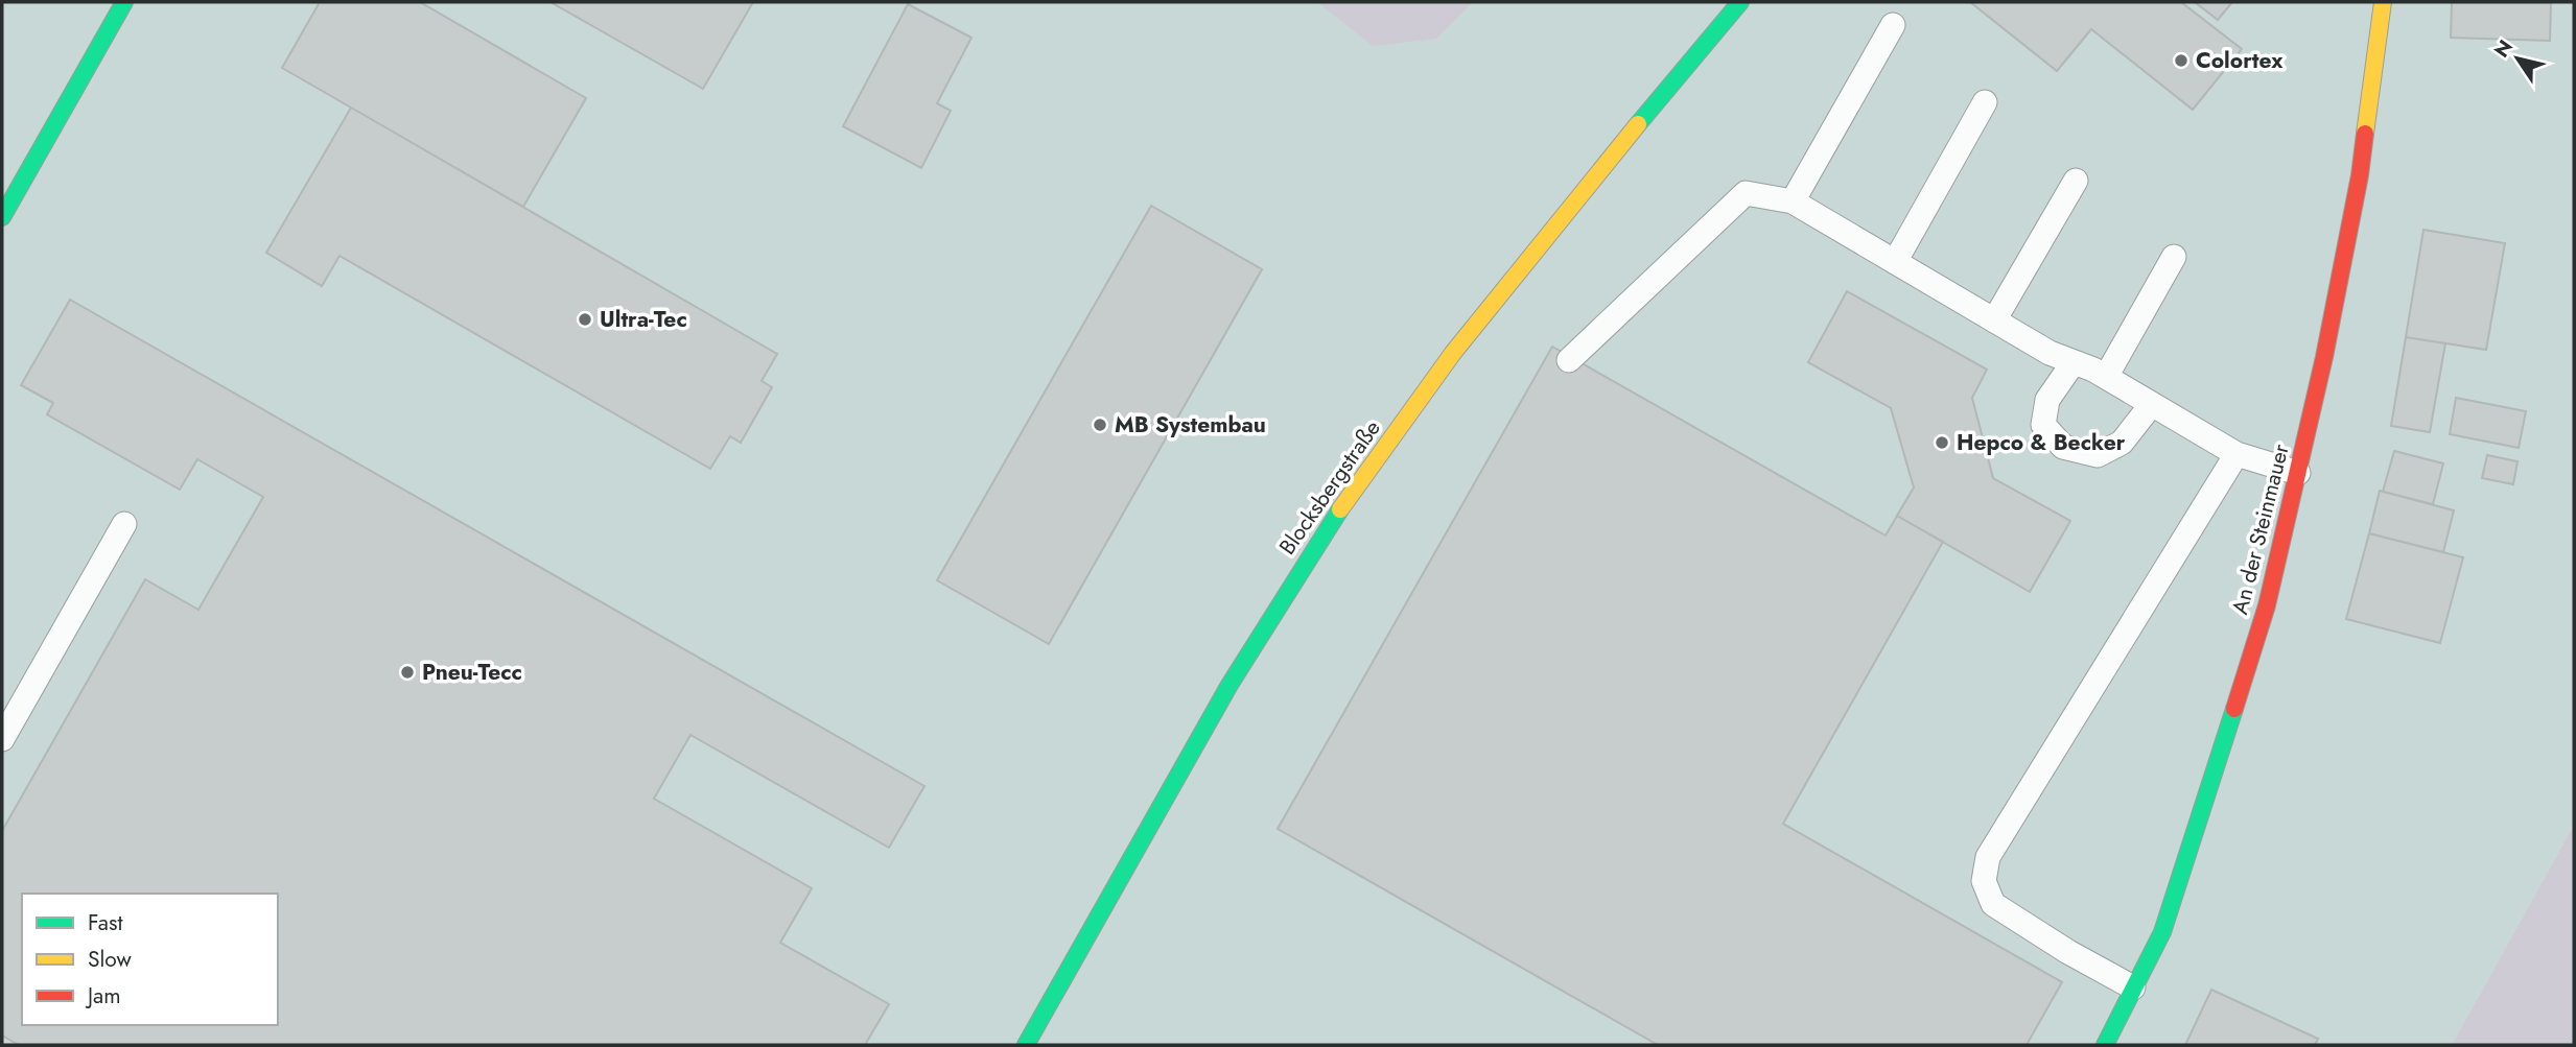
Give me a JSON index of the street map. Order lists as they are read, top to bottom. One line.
{"streets":{"street":["Blocksbergstraße","An der Steinmauer"]},"places":["Colortex","Ultra-Tec","MB Systembau","Hepco & Becker","Pneu-Tecc"],"legend":["Fast","Slow","Jam"],"north":"top left"}
